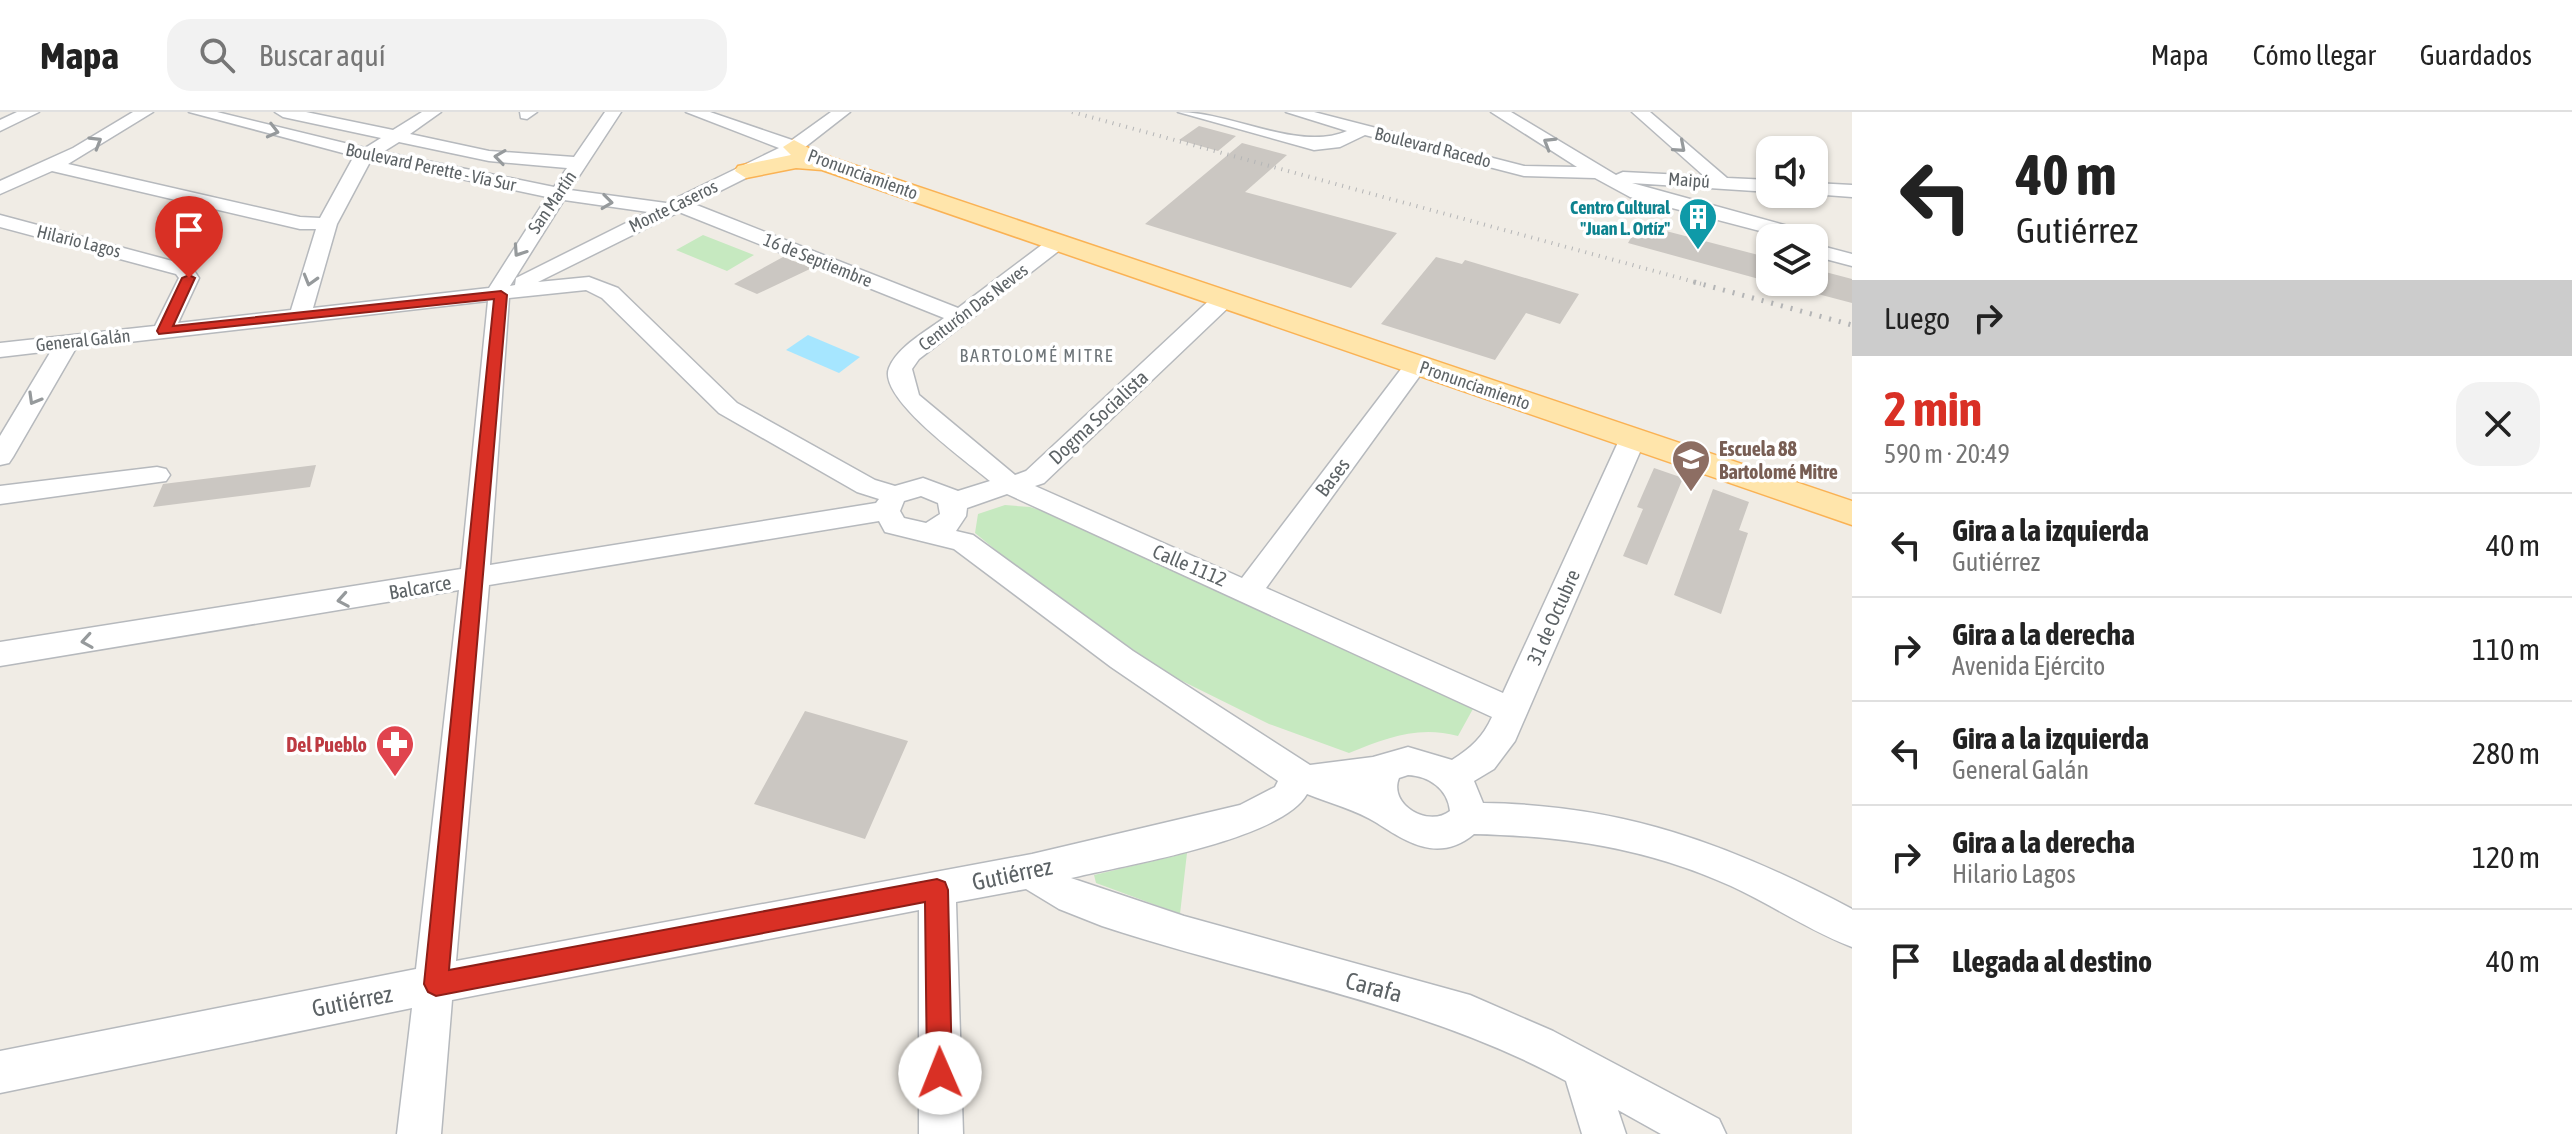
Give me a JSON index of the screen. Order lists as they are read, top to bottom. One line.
{"streets":{"main road":["Pronunciamiento"],"street":["Boulevard Racedo","Boulevard Perette - Vía Sur","Maipú","San Martín","Monte Caseros","Hilario Lagos","16 de Septiembre","Centurón Das Neves","General Galán","Dogma Socialista","Bases","Calle 1112","Balcarce","31 de Octubre","Gutiérrez","Carafa"]},"crossings":[["Boulevard Racedo","Maipú"],["Boulevard Perette - Vía Sur","San Martín"],["Boulevard Perette - Vía Sur","Monte Caseros"],["Boulevard Perette - Vía Sur","16 de Septiembre"],["Pronunciamiento","Monte Caseros"],["Pronunciamiento","Centurón Das Neves"],["Pronunciamiento","Dogma Socialista"],["Pronunciamiento","Bases"],["Pronunciamiento","31 de Octubre"],["San Martín","Monte Caseros"],["San Martín","General Galán"],["San Martín","Balcarce"],["San Martín","Gutiérrez"],["Monte Caseros","16 de Septiembre"],["Monte Caseros","General Galán"],["Hilario Lagos","General Galán"],["16 de Septiembre","Centurón Das Neves"],["Centurón Das Neves","Calle 1112"],["General Galán","Dogma Socialista"],["General Galán","Balcarce"],["Dogma Socialista","Calle 1112"],["Dogma Socialista","Balcarce"],["Bases","Calle 1112"],["Calle 1112","31 de Octubre"],["Gutiérrez","Carafa"]],"districts":["BARTOLOMÉ MITRE"],"places":{"building":["Centro Cultural \"Juan L. Ortíz\""],"school or university":["Escuela 88 Bartolomé Mitre"],"pharmacy":["Del Pueblo"]},"page":{"header":"Mapa","search":"Buscar aquí","nav":["Mapa","Cómo llegar","Guardados"],"turn":["40 m","Gutiérrez"],"then":"Luego","heading":["2 min","590 m · 20:49"],"list":[{"name":"Gira a la izquierda","note":"Gutiérrez","value":"40 m"},{"name":"Gira a la derecha","note":"Avenida Ejército","value":"110 m"},{"name":"Gira a la izquierda","note":"General Galán","value":"280 m"},{"name":"Gira a la derecha","note":"Hilario Lagos","value":"120 m"},{"name":"Llegada al destino","value":"40 m"}]}}
